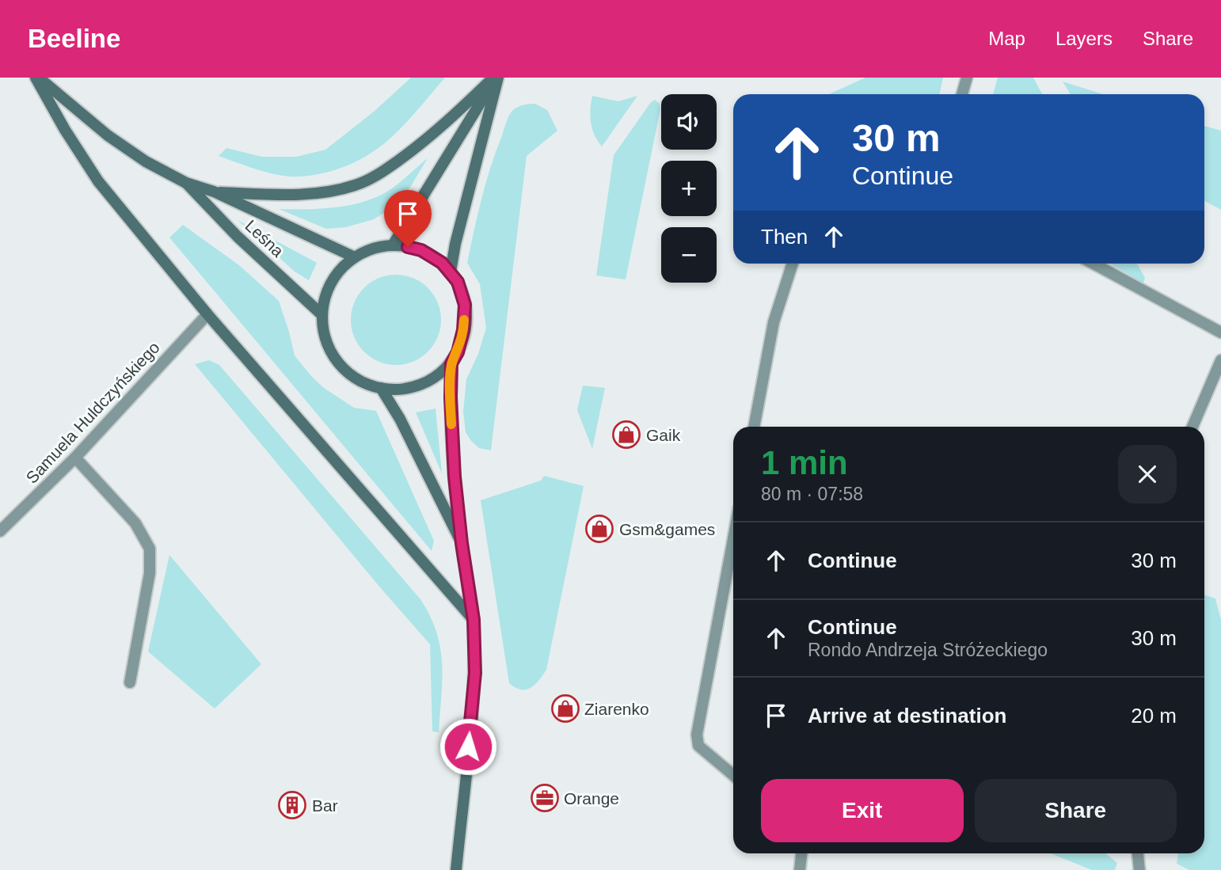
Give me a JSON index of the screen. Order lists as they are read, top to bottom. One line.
{"streets":{"street":["Leśna","Samuela Huldczyńskiego"]},"places":{"shop":["Gaik","Gsm&games","Ziarenko"],"office":["Orange"],"building":["Bar"]},"page":{"header":"Beeline","nav":["Map","Layers","Share"],"map_buttons":["+","−"],"turn":["30 m","Continue"],"then":"Then","heading":["1 min","80 m · 07:58"],"list":[{"name":"Continue","value":"30 m"},{"name":"Continue","note":"Rondo Andrzeja Stróżeckiego","value":"30 m"},{"name":"Arrive at destination","value":"20 m"}],"buttons":["Exit","Share"]}}
